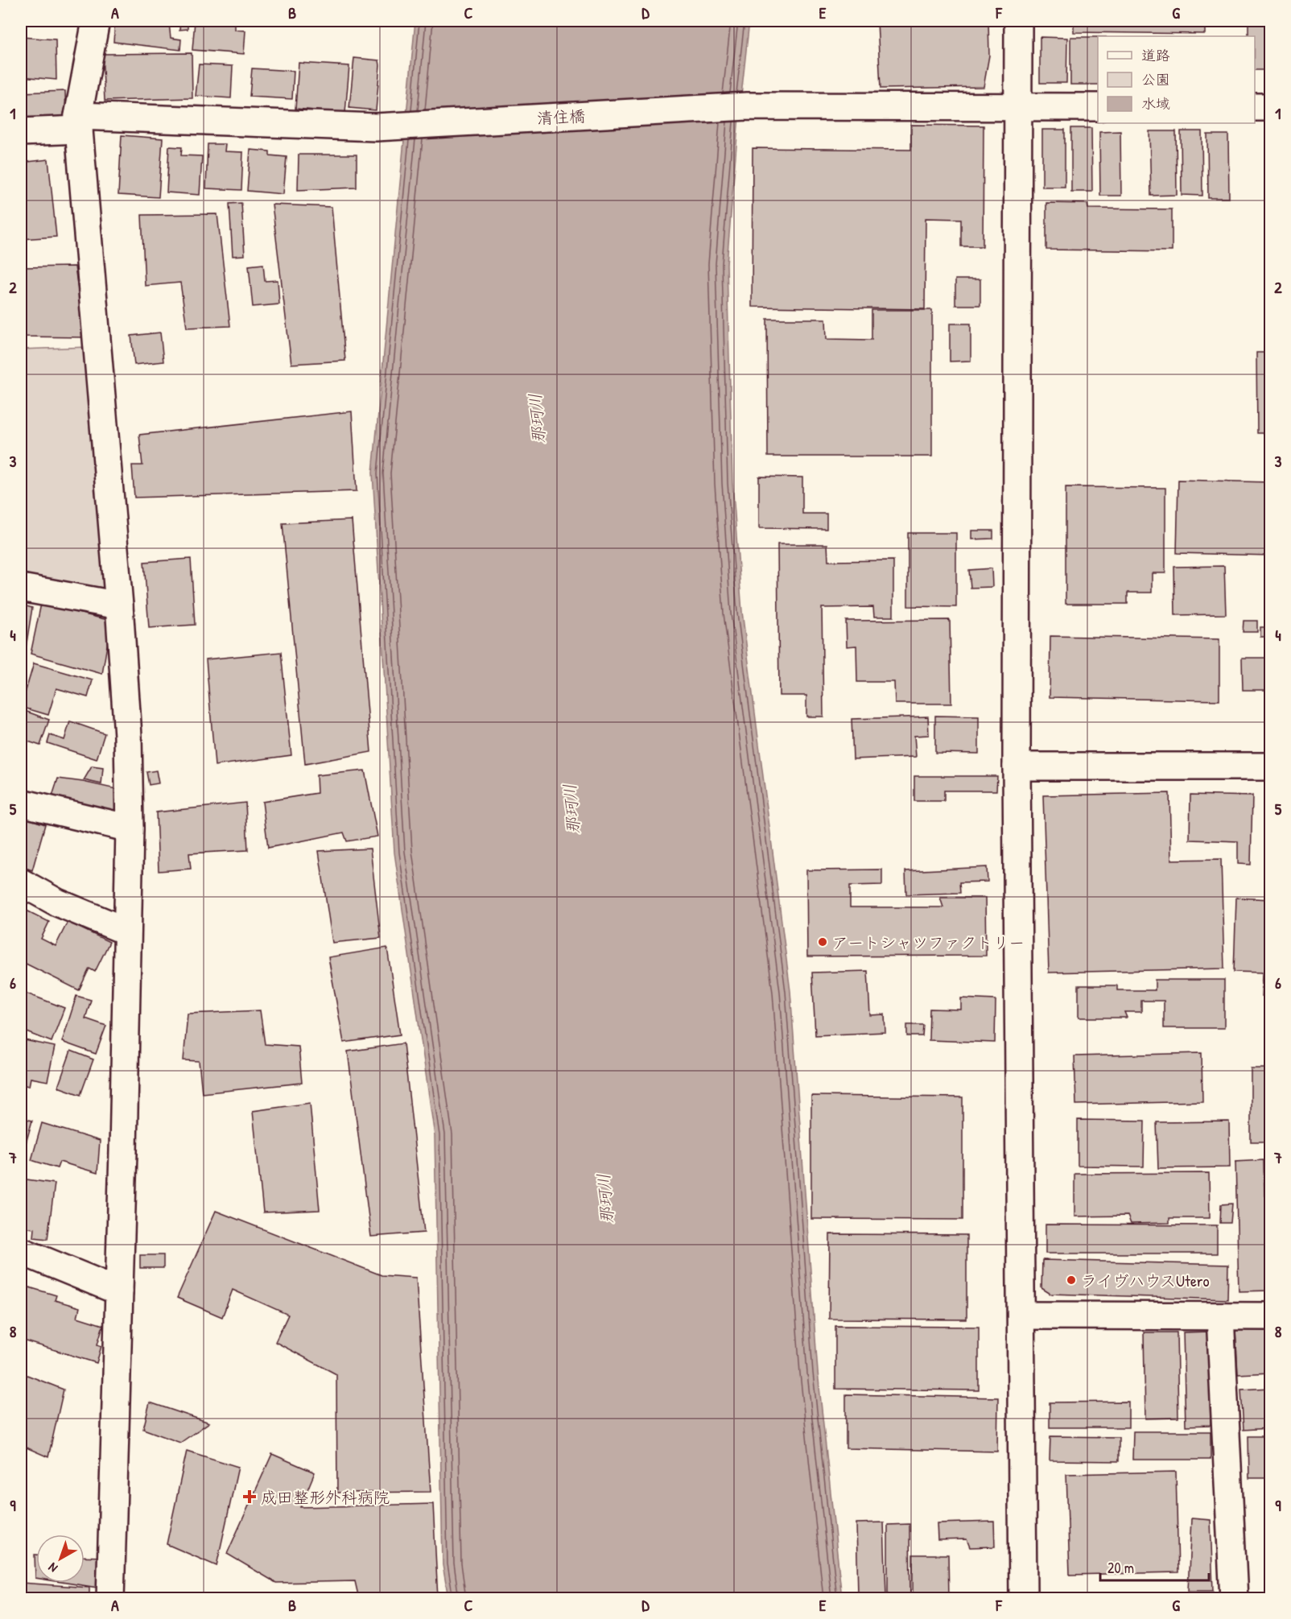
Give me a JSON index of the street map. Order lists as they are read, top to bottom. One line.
{"streets":{"street":["清住橋"]},"water":["那珂川"],"places":{"other":["アートシャツファクトリー","ライヴハウスUtero"],"health":["成田整形外科病院"]},"legend":["道路","公園","水域"],"scale_bar":"20 m","north":"bottom left","grid":{"columns":["A","B","C","D","E","F","G"],"rows":["1","2","3","4","5","6","7","8","9"]}}
